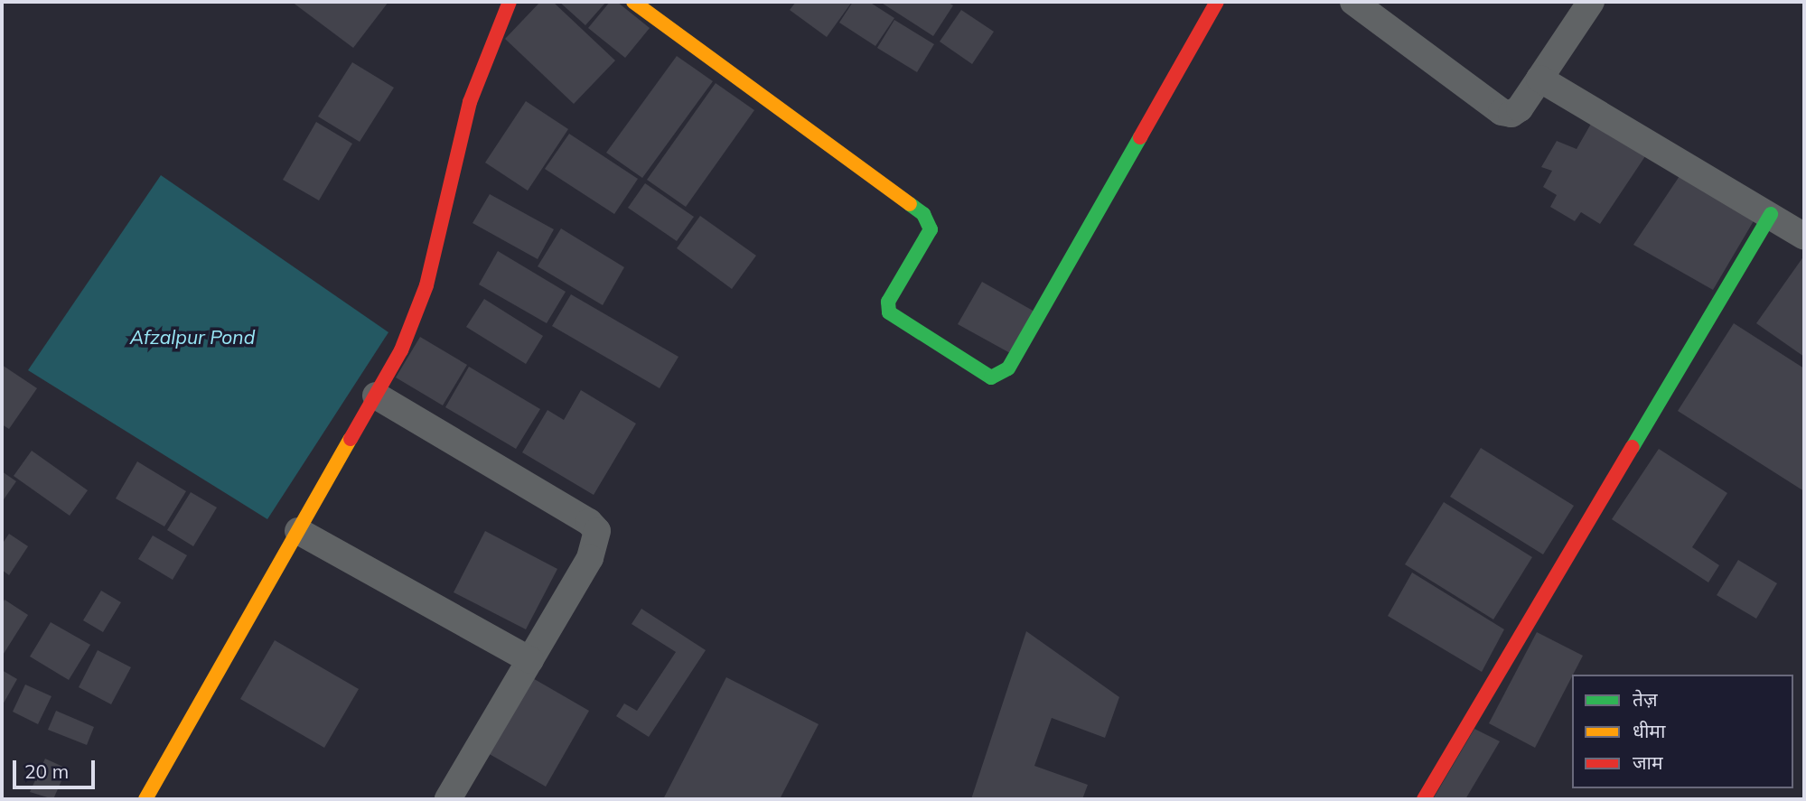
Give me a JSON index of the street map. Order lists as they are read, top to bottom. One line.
{"water":["Afzalpur Pond"],"legend":["तेज़","धीमा","जाम"],"scale_bar":"20 m"}
